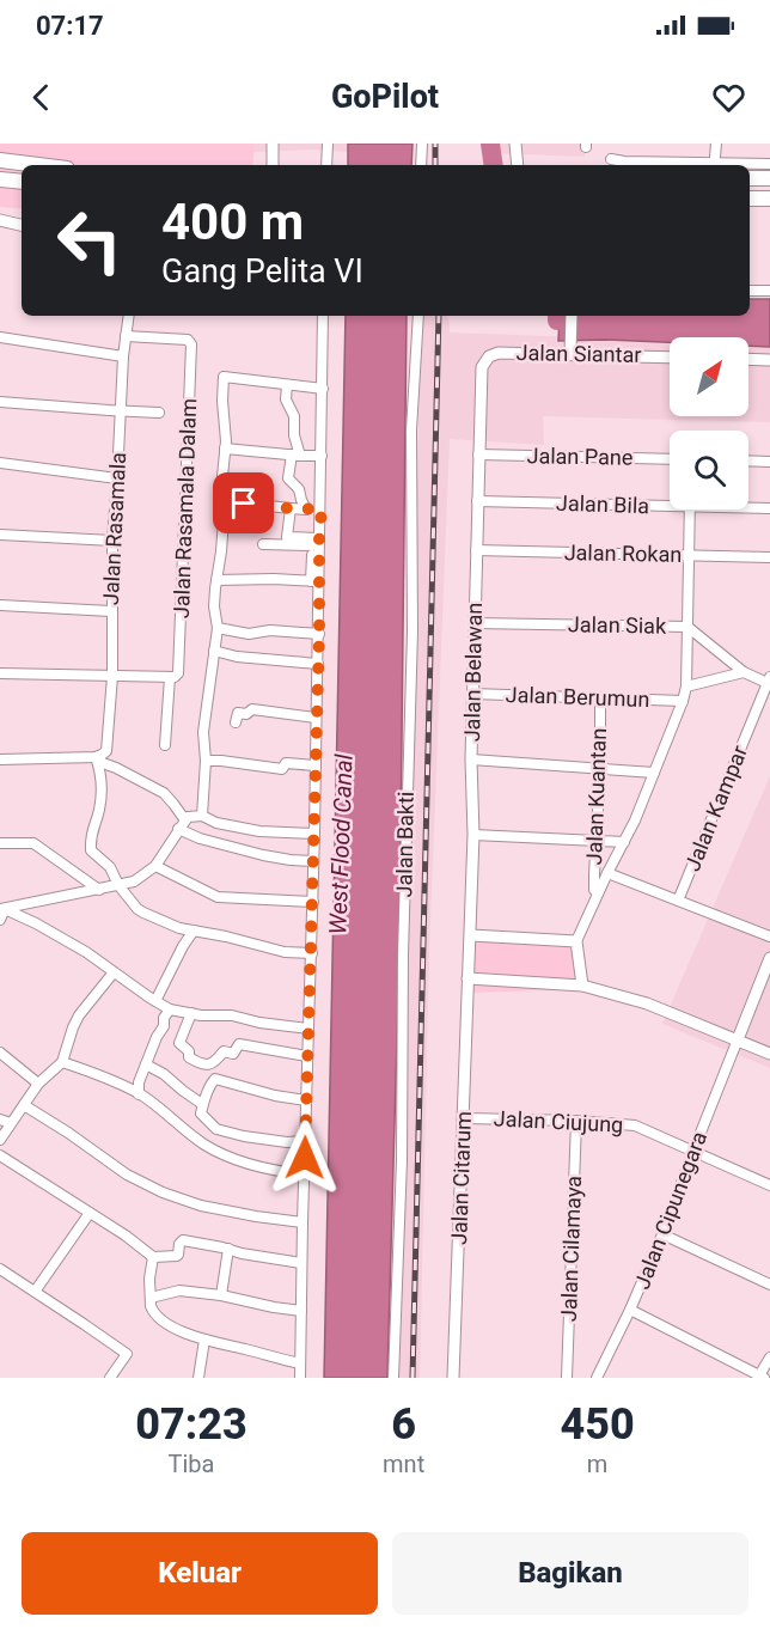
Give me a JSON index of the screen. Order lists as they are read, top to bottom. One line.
{"streets":{"street":["Jalan Siantar","Jalan Pane","Jalan Bila","Jalan Rasamala Dalam","Jalan Rasamala","Jalan Rokan","Jalan Siak","Jalan Belawan","Jalan Berumun","Jalan Kuantan","Jalan Kampar","Jalan Bakti","Jalan Ciujung","Jalan Citarum","Jalan Cipunegara","Jalan Cilamaya"]},"crossings":[["Jalan Siantar","Jalan Belawan"],["Jalan Pane","Jalan Belawan"],["Jalan Bila","Jalan Belawan"],["Jalan Rasamala Dalam","Jalan Rasamala"],["Jalan Rokan","Jalan Belawan"],["Jalan Siak","Jalan Belawan"],["Jalan Siak","Jalan Kampar"],["Jalan Belawan","Jalan Berumun"],["Jalan Belawan","Jalan Citarum"],["Jalan Berumun","Jalan Kuantan"],["Jalan Ciujung","Jalan Citarum"],["Jalan Ciujung","Jalan Cipunegara"],["Jalan Ciujung","Jalan Cilamaya"]],"water":["West Flood Canal"],"north":"top right","page":{"status":"07:17","header":"GoPilot","turn":["400 m","Gang Pelita VI"],"eta":["07:23","Tiba","6","mnt","450","m"],"buttons":["Keluar","Bagikan"]}}
